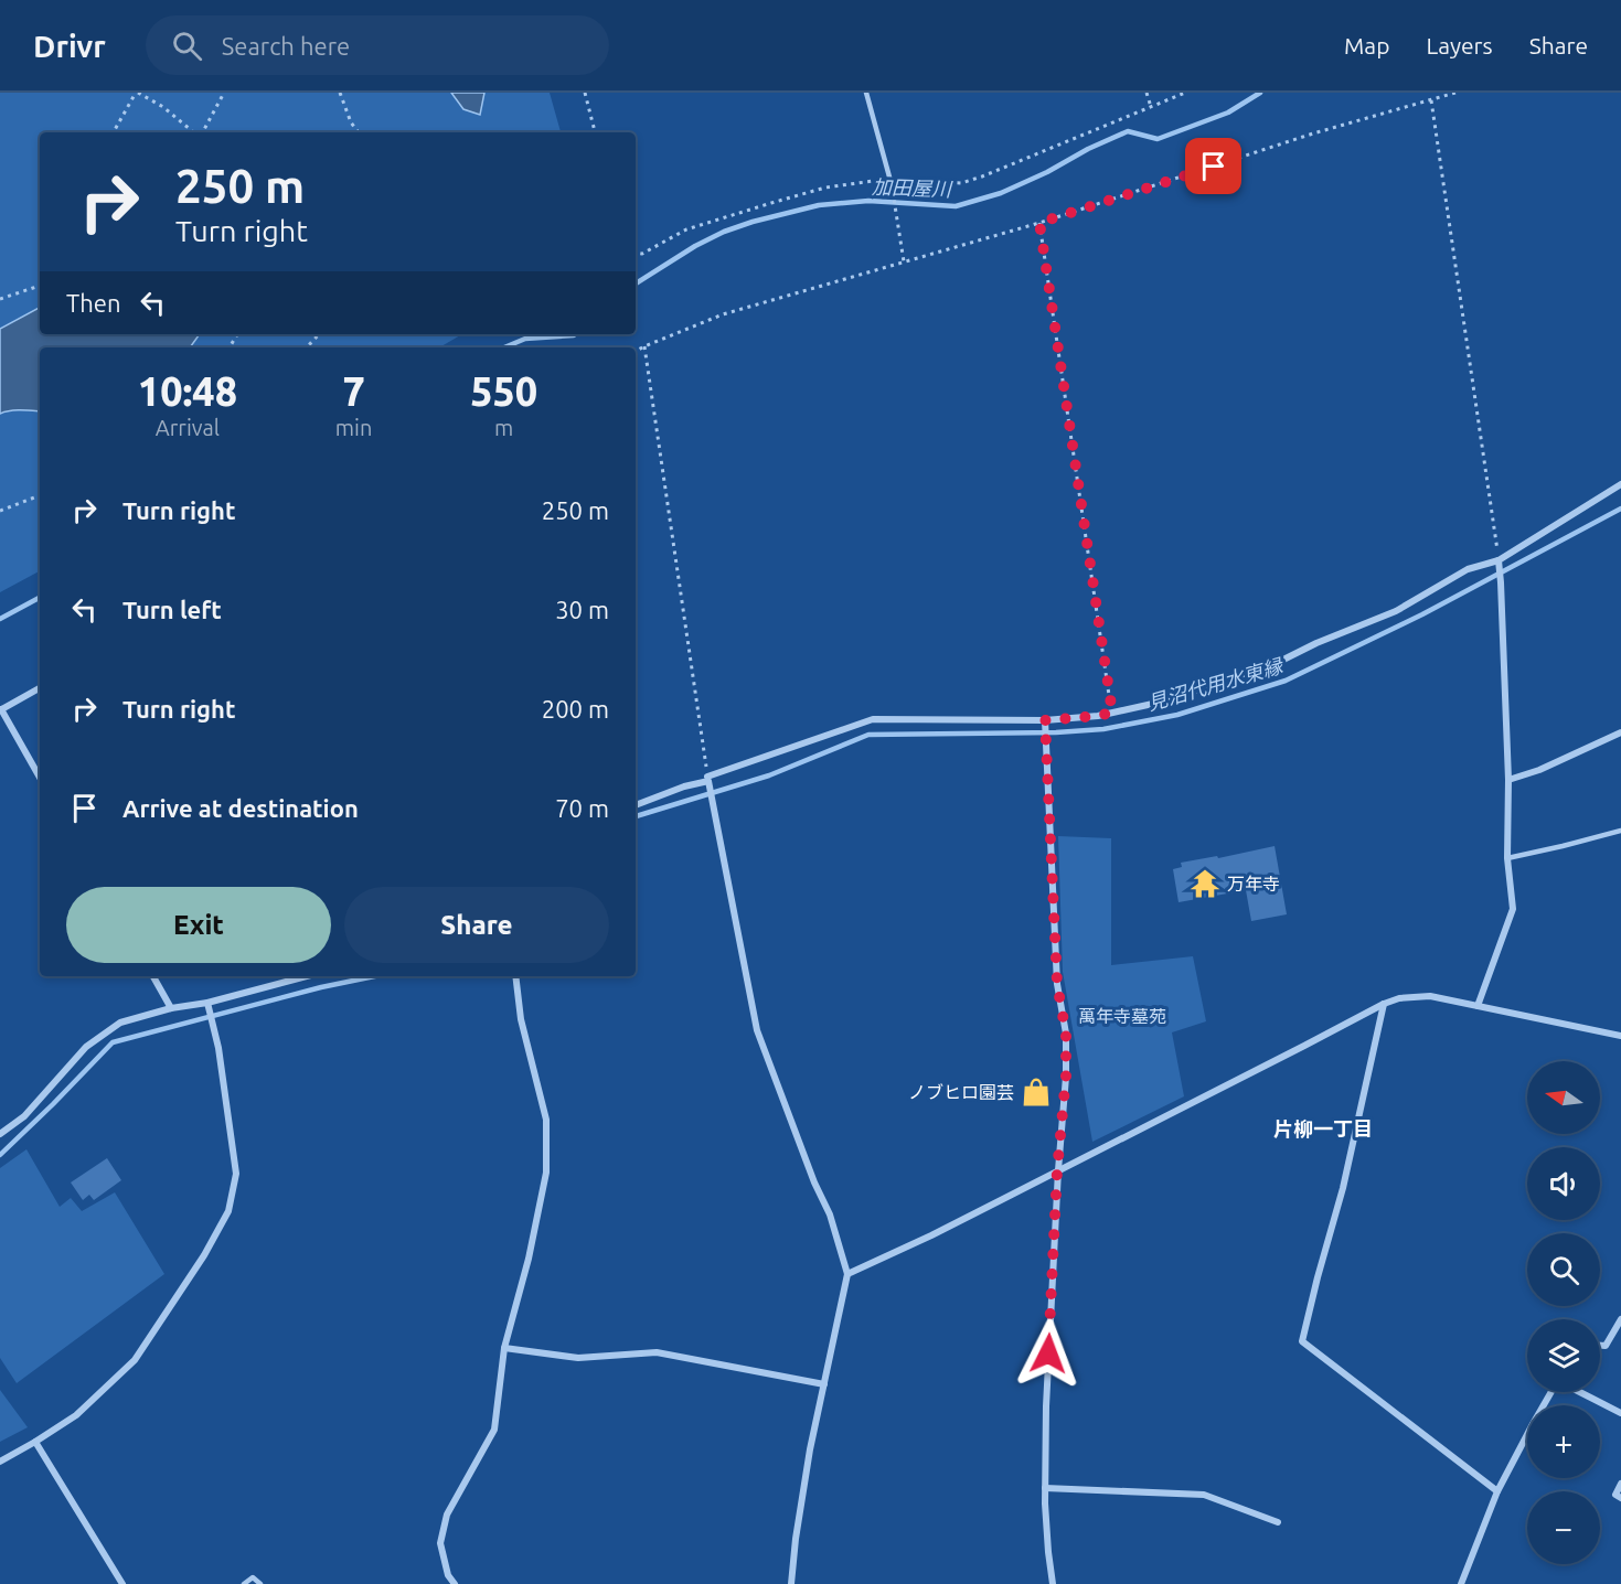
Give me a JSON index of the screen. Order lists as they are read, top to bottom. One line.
{"districts":["片柳一丁目"],"water":["加田屋川","見沼代用水東縁"],"parks":["萬年寺墓苑"],"places":{"temple":["万年寺"],"shop":["ノブヒロ園芸"]},"north":"left","page":{"header":"Drivr","search":"Search here","nav":["Map","Layers","Share"],"turn":["250 m","Turn right"],"then":"Then","eta":["10:48","Arrival","7","min","550","m"],"list":[{"name":"Turn right","value":"250 m"},{"name":"Turn left","value":"30 m"},{"name":"Turn right","value":"200 m"},{"name":"Arrive at destination","value":"70 m"}],"buttons":["Exit","Share"],"map_buttons":["+","−"]}}
